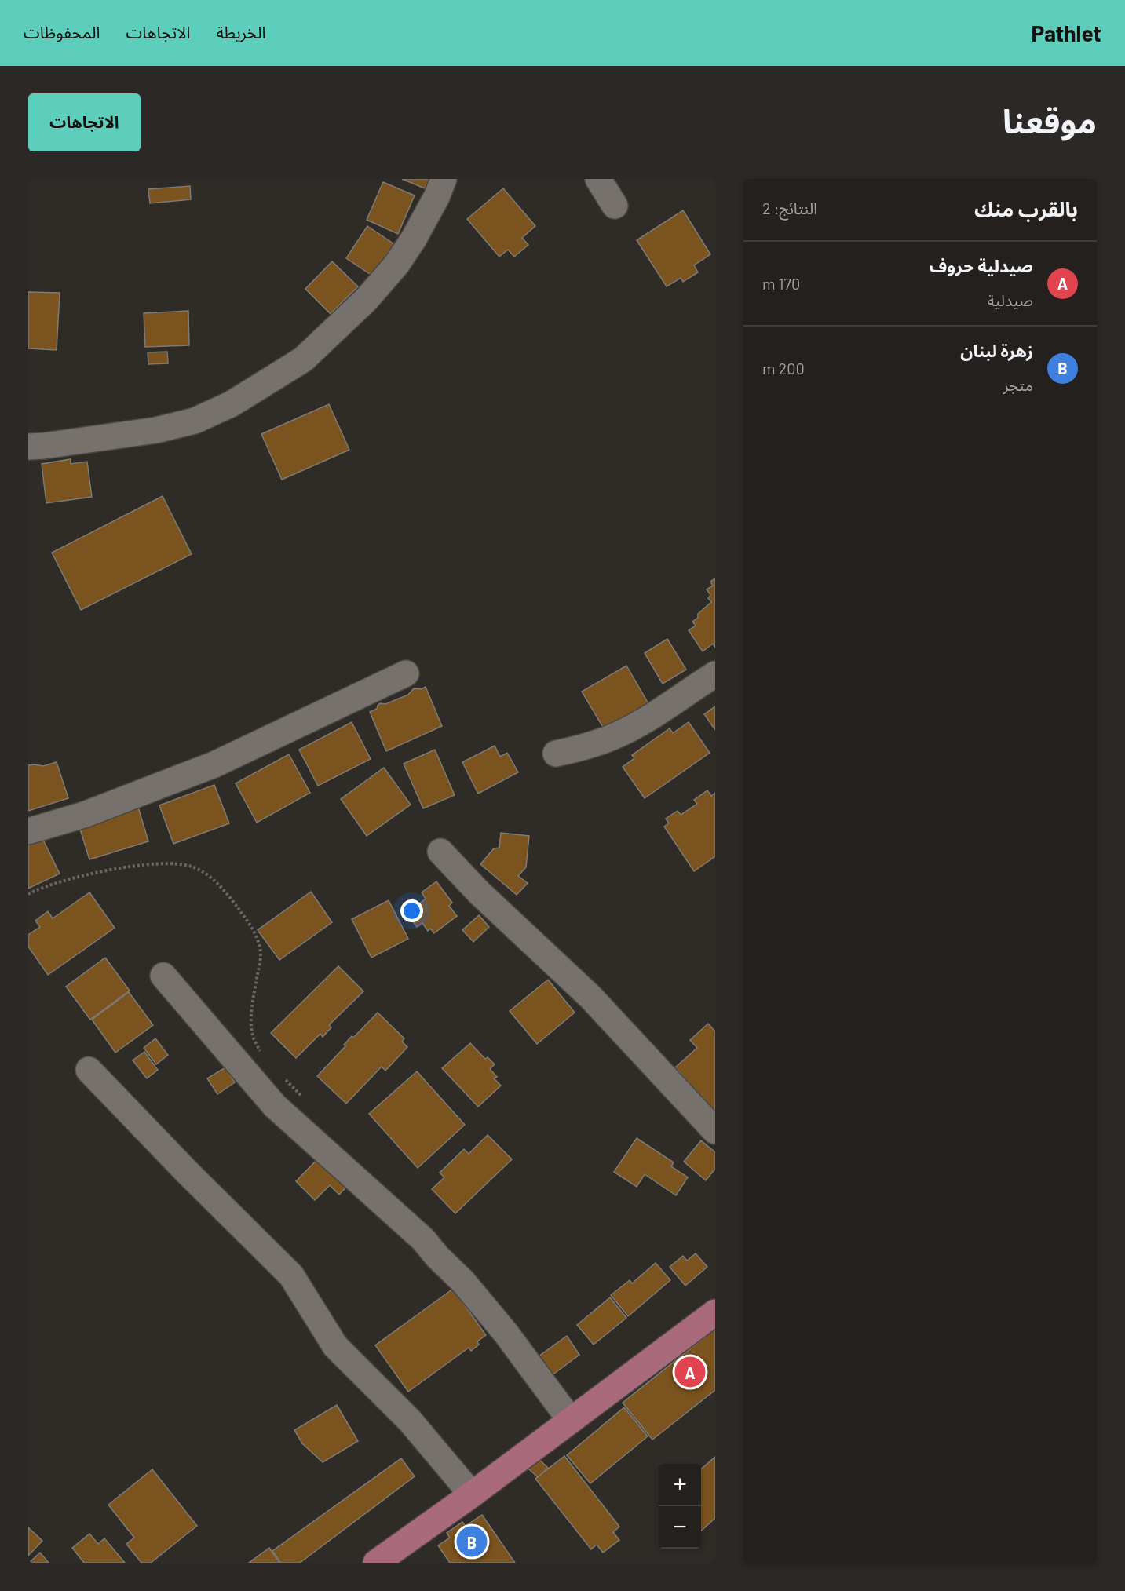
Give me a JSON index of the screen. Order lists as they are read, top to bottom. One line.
{"page":{"header":"Pathlet","nav":["الخريطة","الاتجاهات","المحفوظات"],"title":"موقعنا","buttons":"الاتجاهات","heading":["بالقرب منك","النتائج: 2"],"list":[{"mark":"A","name":"صيدلية حروف","note":"صيدلية","value":"170 m"},{"mark":"B","name":"زهرة لبنان","note":"متجر","value":"200 m"}],"pins":["A","B"],"map_buttons":["+","−"]}}
